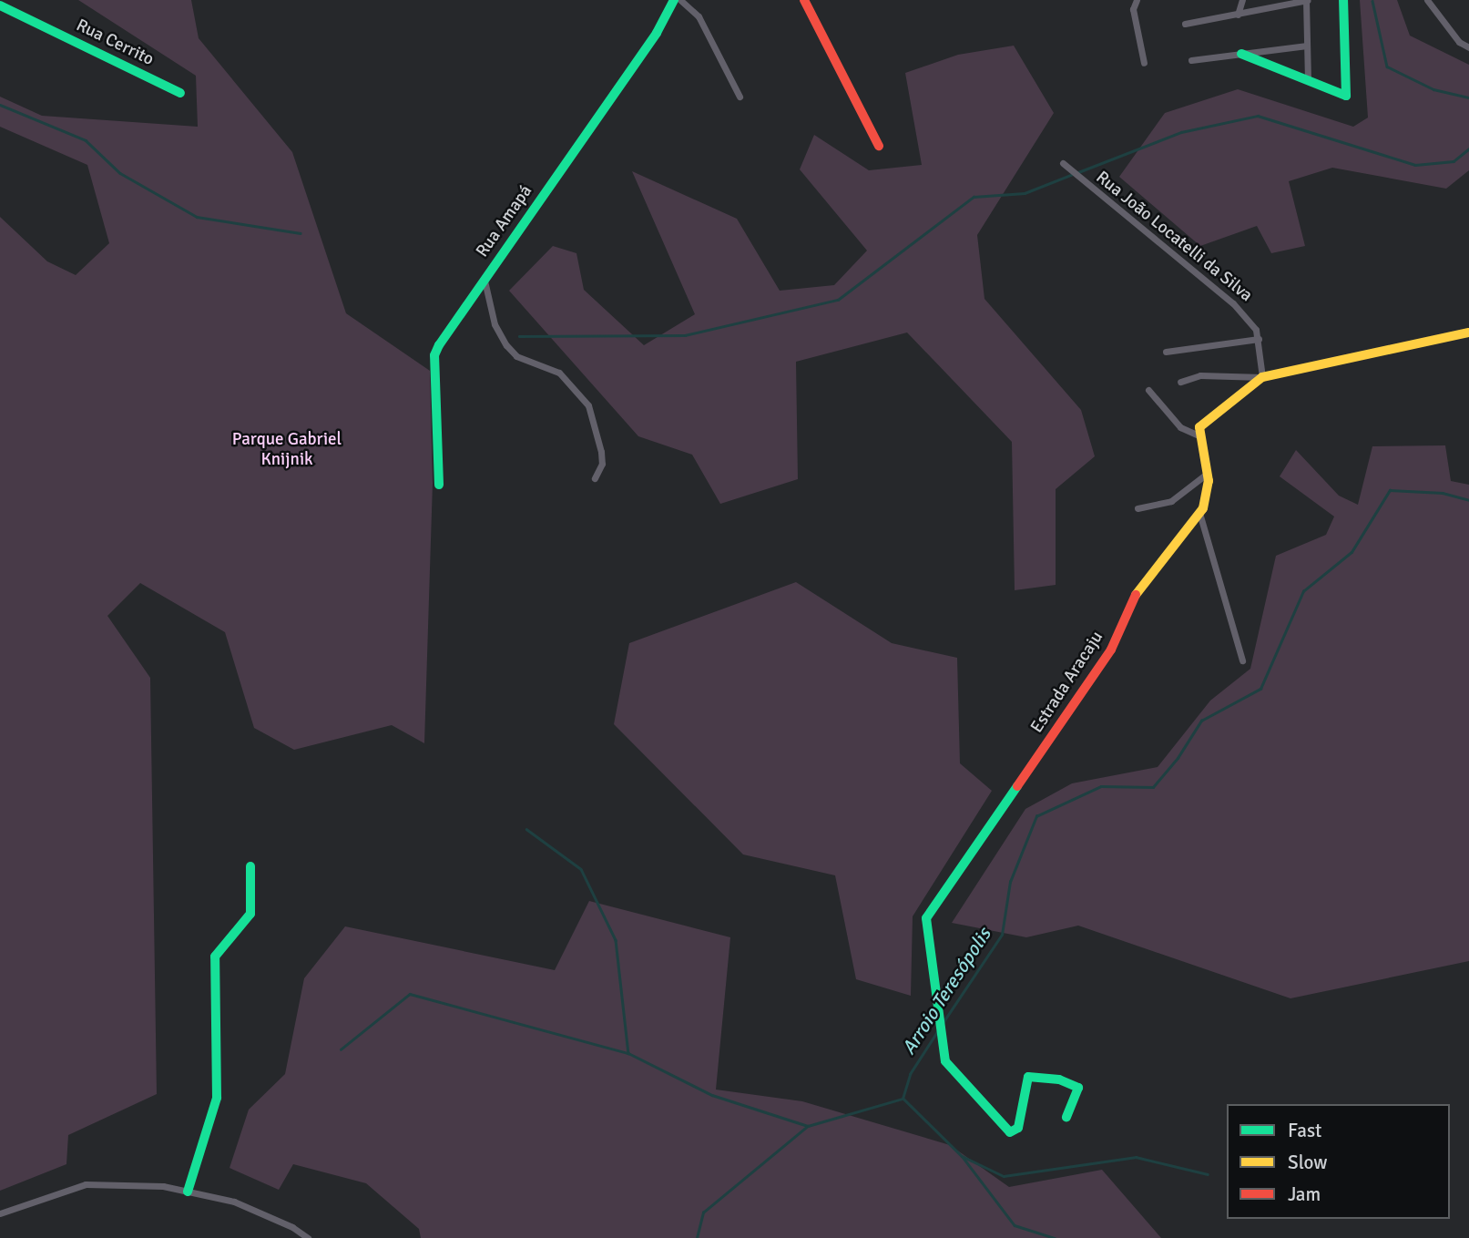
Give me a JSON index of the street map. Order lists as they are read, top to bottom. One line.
{"streets":{"street":["Rua Cerrito","Rua Amapá","Rua João Locatelli da Silva","Estrada Aracaju"]},"water":["Arroio Teresópolis"],"parks":["Parque Gabriel Knijnik"],"legend":["Fast","Slow","Jam"]}
